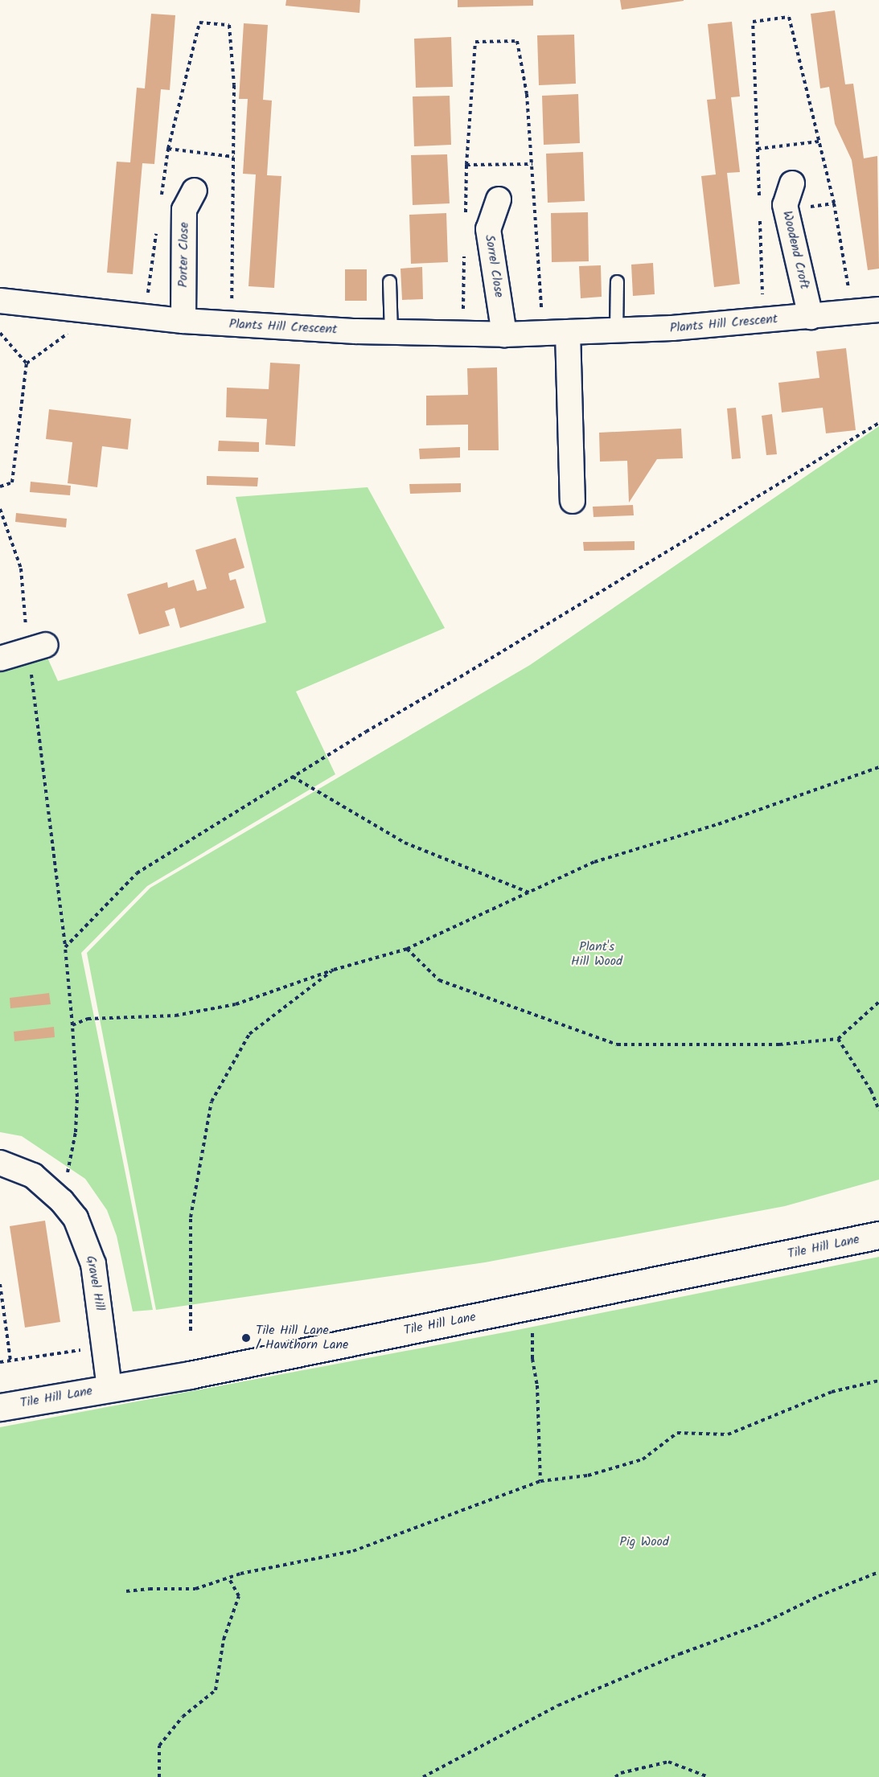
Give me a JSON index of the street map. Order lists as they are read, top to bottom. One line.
{"streets":{"main road":["Tile Hill Lane"],"street":["Woodend Croft","Porter Close","Sorrel Close","Plants Hill Crescent","Gravel Hill"]},"crossings":[["Woodend Croft","Plants Hill Crescent"],["Porter Close","Plants Hill Crescent"],["Sorrel Close","Plants Hill Crescent"],["Tile Hill Lane","Gravel Hill"]],"parks":["Plant's Hill Wood","Pig Wood"],"places":["Tile Hill Lane / Hawthorn Lane"]}
